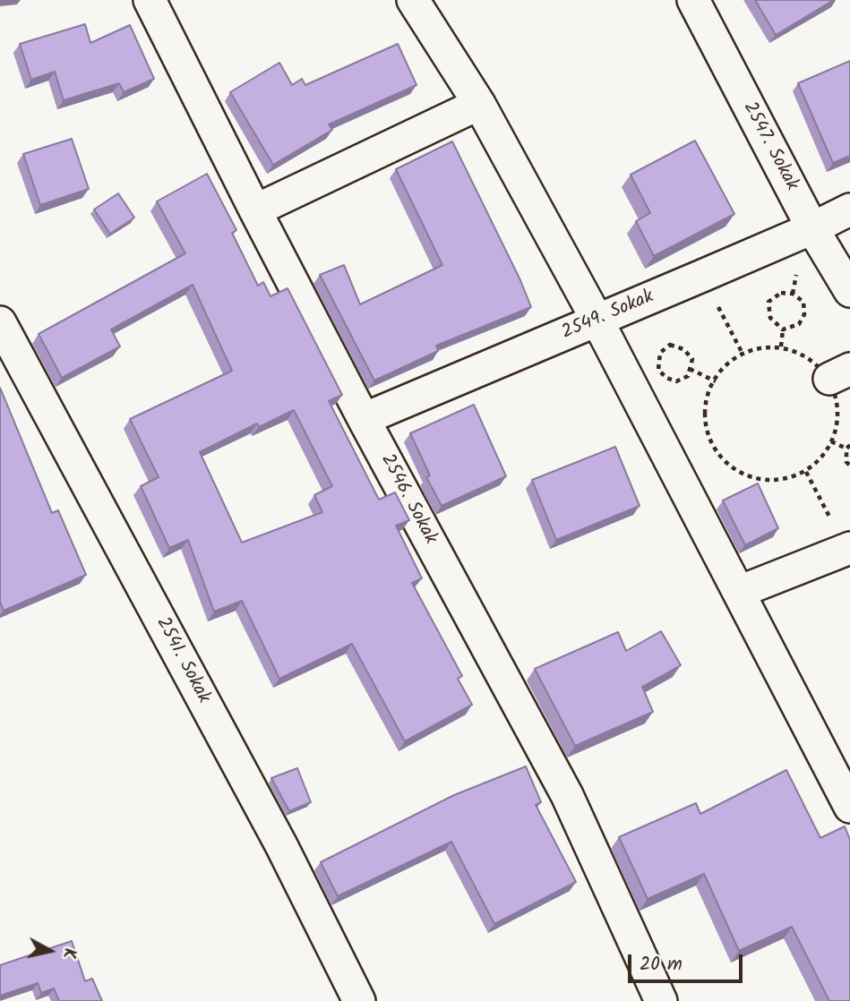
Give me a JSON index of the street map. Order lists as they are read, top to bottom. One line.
{"streets":{"street":["2547. Sokak","2549. Sokak","2546. Sokak","2541. Sokak"]},"crossings":[["2547. Sokak","2549. Sokak"],["2549. Sokak","2546. Sokak"]],"scale_bar":"20 m","north":"right"}
